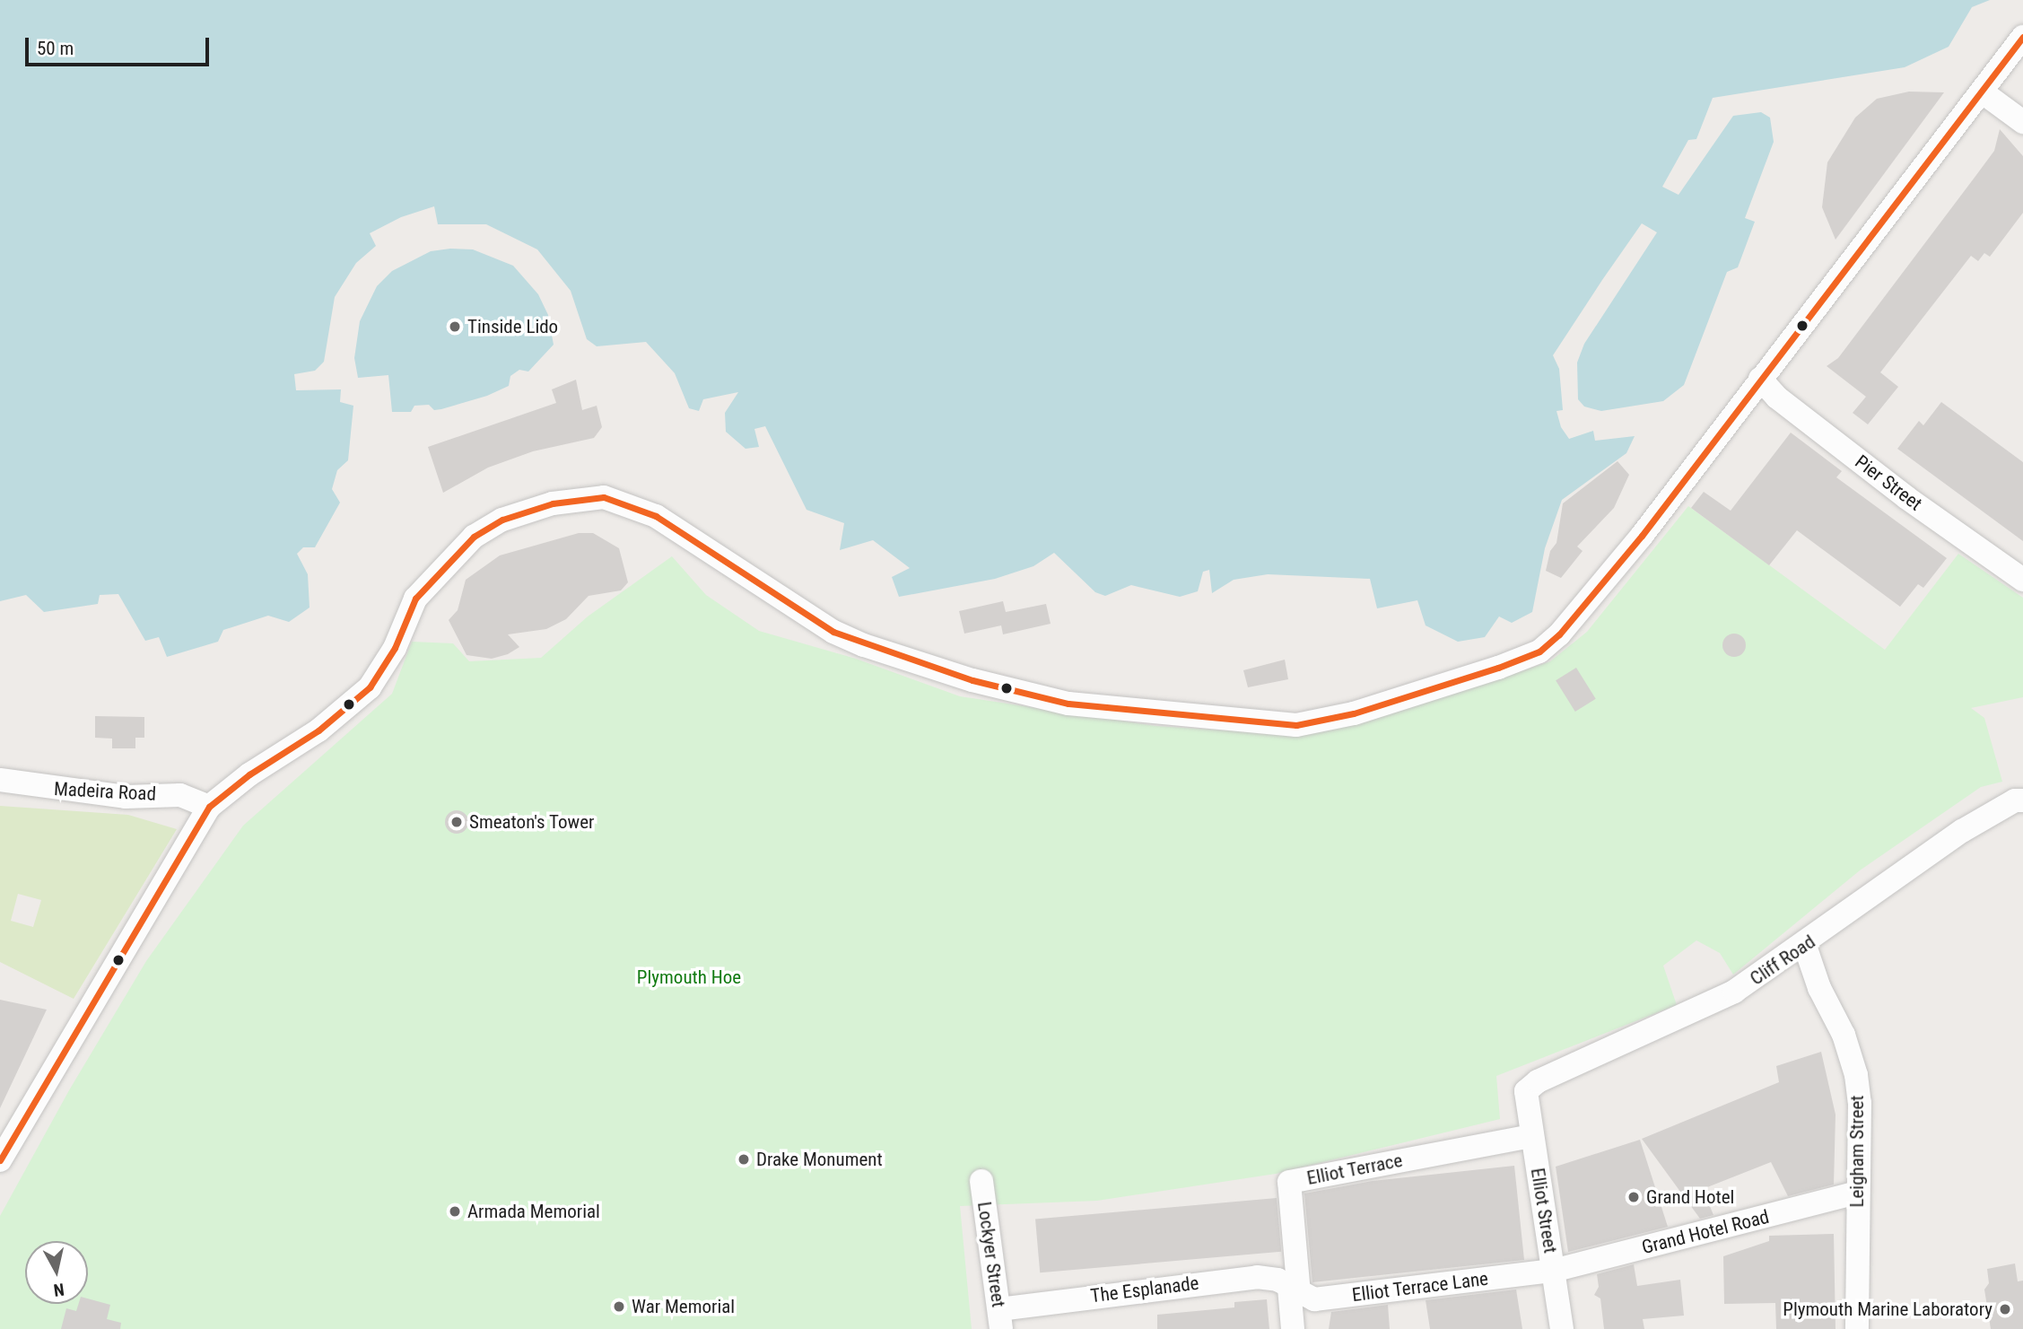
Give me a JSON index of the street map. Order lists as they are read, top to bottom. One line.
{"streets":{"street":["Pier Street","Madeira Road","Cliff Road","Leigham Street","Elliot Terrace","Elliot Street","Grand Hotel Road","Lockyer Street","Elliot Terrace Lane","The Esplanade"]},"crossings":[["Cliff Road","Leigham Street"],["Cliff Road","Elliot Street"],["Leigham Street","Grand Hotel Road"],["Elliot Terrace","Elliot Street"],["Elliot Terrace","Elliot Terrace Lane"],["Elliot Terrace","The Esplanade"],["Elliot Street","Grand Hotel Road"],["Elliot Street","Elliot Terrace Lane"],["Grand Hotel Road","Elliot Terrace Lane"],["Lockyer Street","The Esplanade"],["Elliot Terrace Lane","The Esplanade"]],"parks":["Plymouth Hoe"],"places":["Tinside Lido","Smeaton's Tower","Drake Monument","Grand Hotel","Armada Memorial","War Memorial","Plymouth Marine Laboratory"],"scale_bar":"50 m","north":"bottom"}
